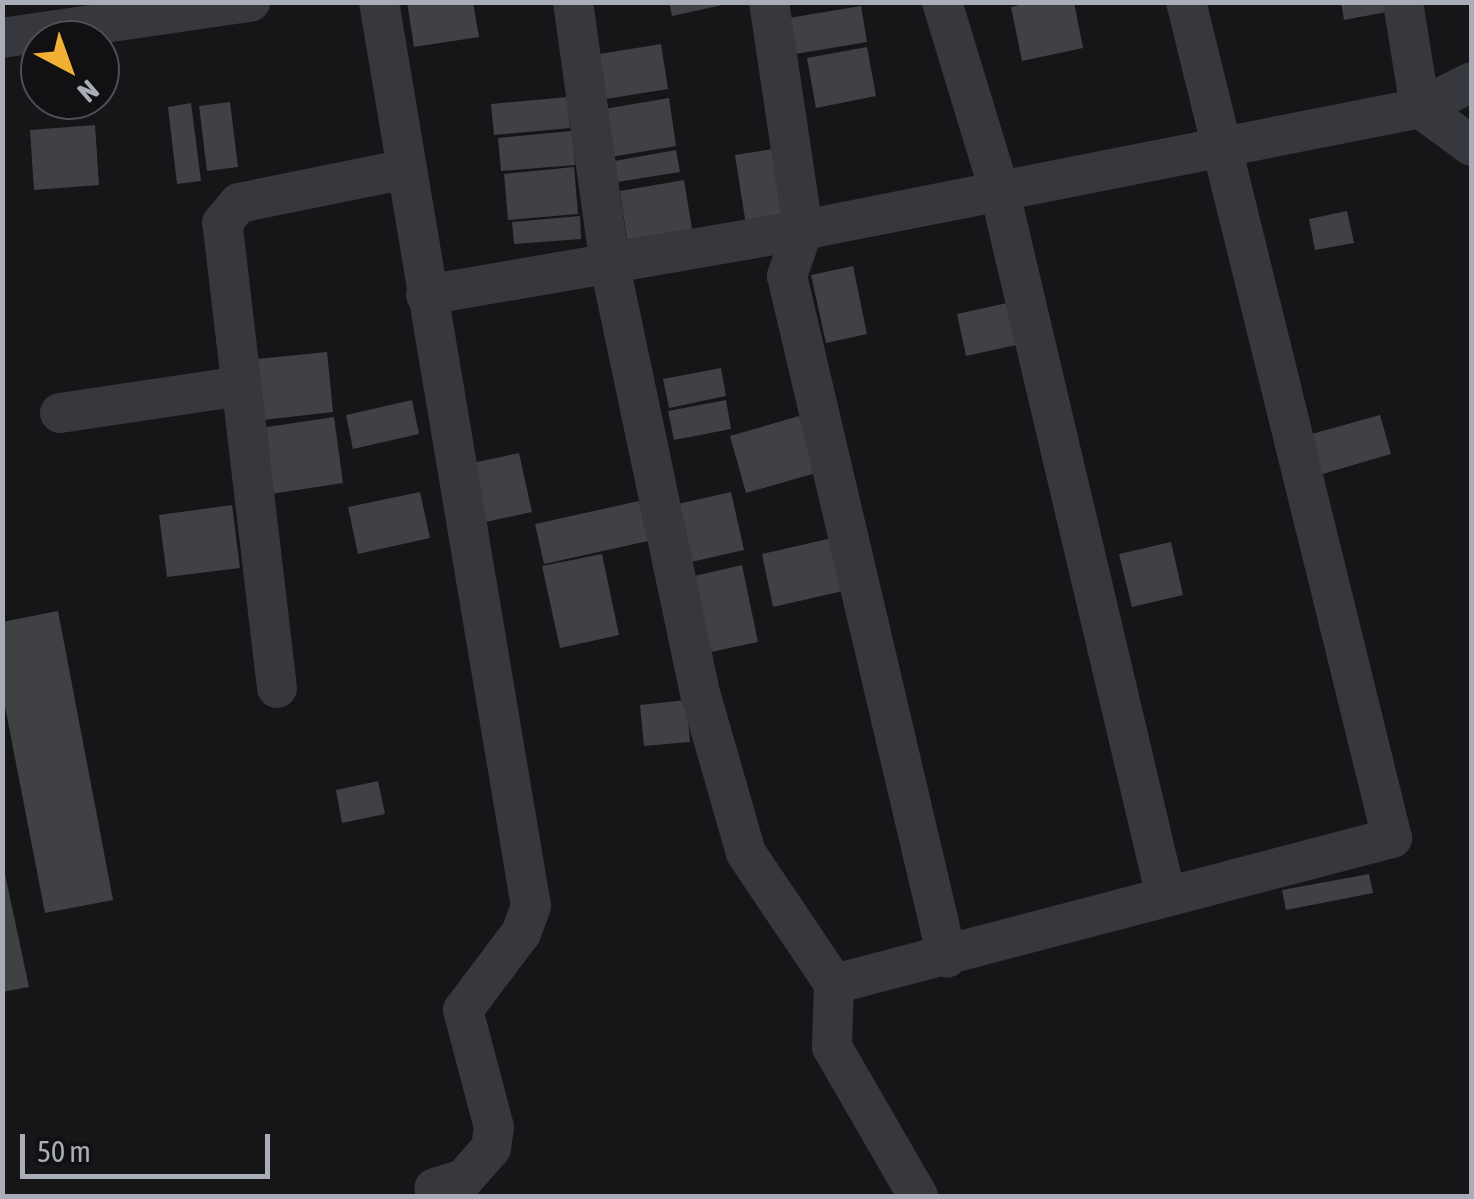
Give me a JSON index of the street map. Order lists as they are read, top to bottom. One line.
{"scale_bar":"50 m","north":"bottom right"}
